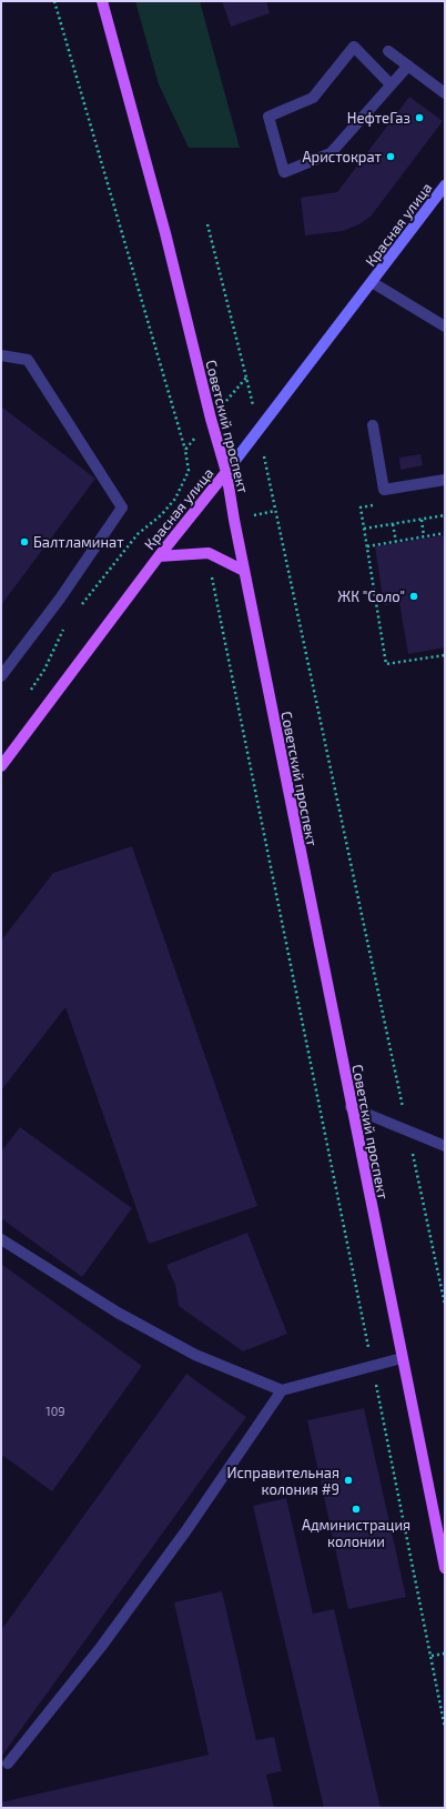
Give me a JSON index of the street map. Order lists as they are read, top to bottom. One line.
{"streets":{"main road":["Красная улица","Советский проспект"]},"crossings":[["Красная улица","Советский проспект"]],"places":["НефтеГаз","Аристократ","Балтламинат","ЖК \"Соло\"","Исправительная колония #9","Администрация колонии"],"house_numbers":["109"]}
